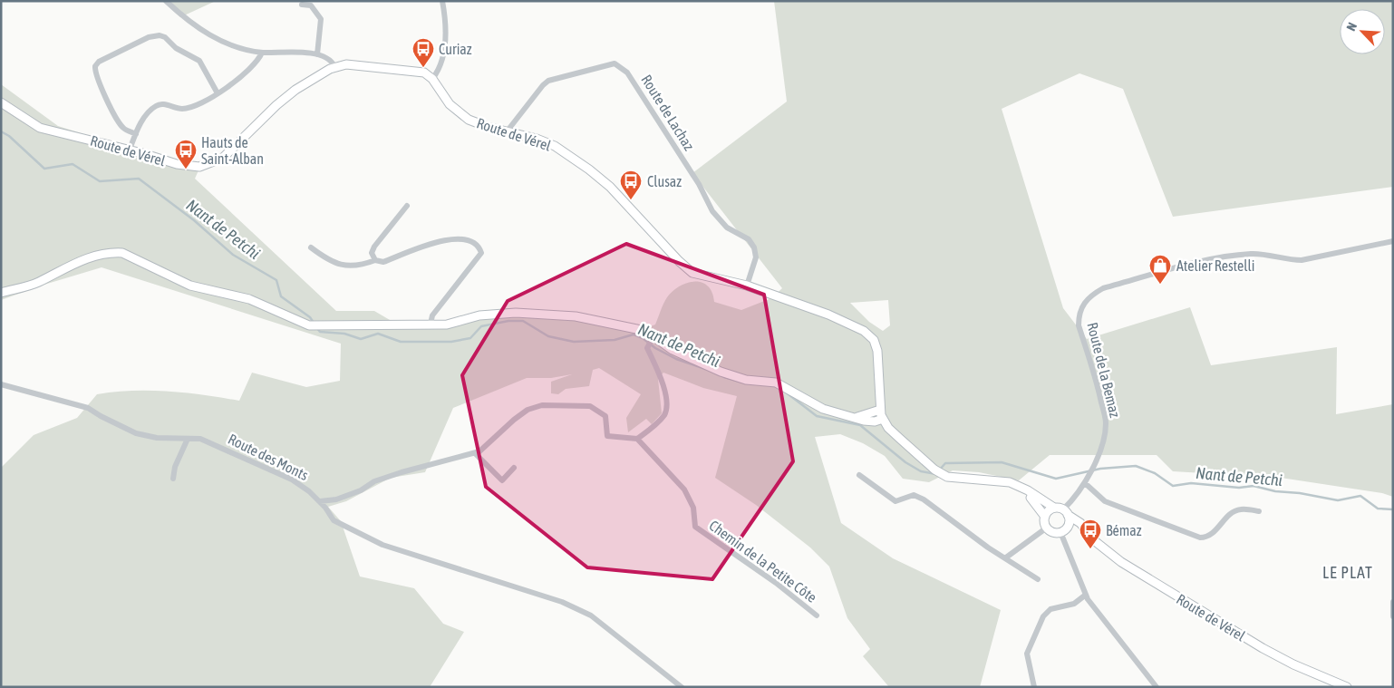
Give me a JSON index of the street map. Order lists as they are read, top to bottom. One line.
{"streets":{"street":["Route de Lachaz","Route de Vérel","Route de la Bemaz","Route des Monts","Chemin de la Petite Côte"]},"crossings":[["Route de Lachaz","Route de Vérel"],["Route de Vérel","Route de la Bemaz"]],"districts":["LE PLAT"],"water":["Nant de Petchi"],"places":{"bus stop":["Curiaz","Hauts de Saint-Alban","Clusaz","Bémaz"],"shop":["Atelier Restelli"]},"north":"top left"}
